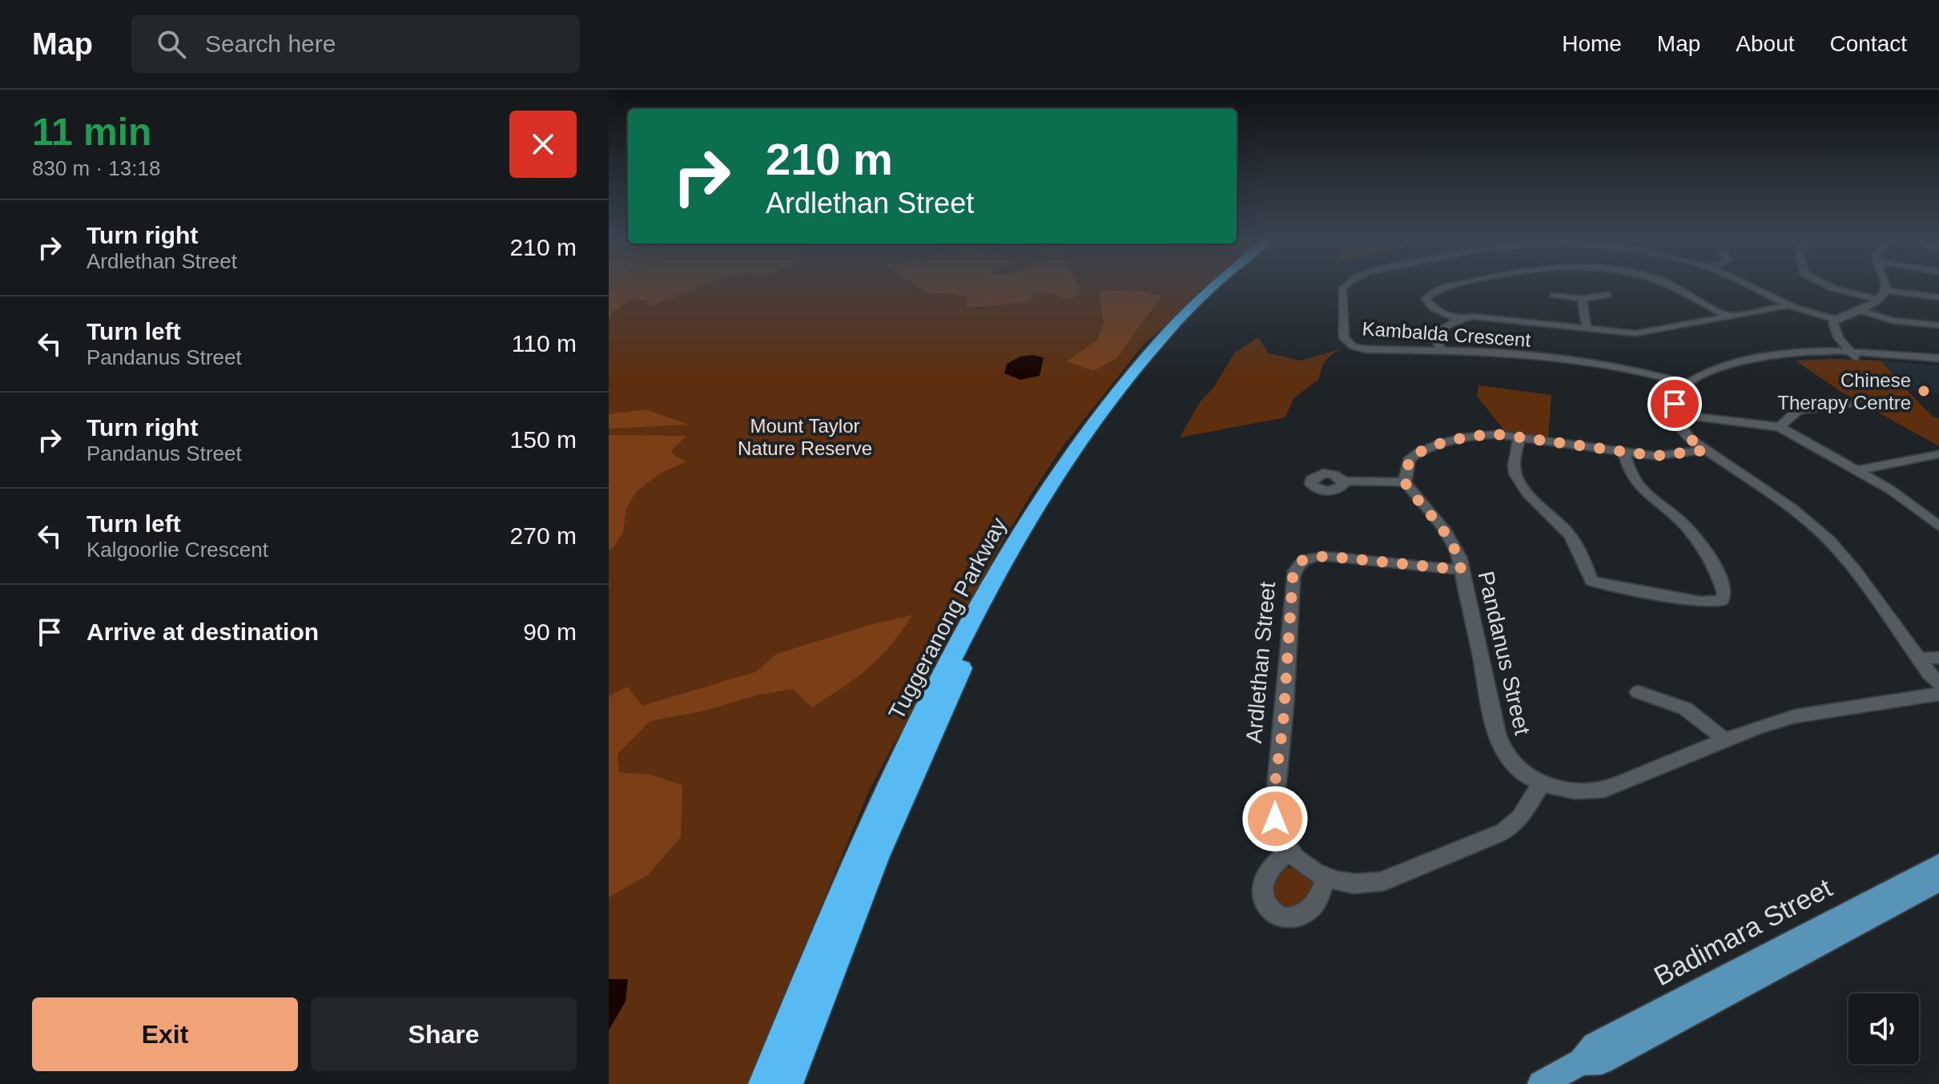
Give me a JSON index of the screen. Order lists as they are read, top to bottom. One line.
{"streets":{"highway":["Tuggeranong Parkway"],"main road":["Badimara Street"],"street":["Kambalda Crescent","Pandanus Street","Ardlethan Street"]},"crossings":[["Pandanus Street","Ardlethan Street"]],"parks":["Mount Taylor Nature Reserve"],"places":["Chinese Therapy Centre"],"page":{"header":"Map","search":"Search here","nav":["Home","Map","About","Contact"],"heading":["11 min","830 m · 13:18"],"turn":["210 m","Ardlethan Street"],"list":[{"name":"Turn right","note":"Ardlethan Street","value":"210 m"},{"name":"Turn left","note":"Pandanus Street","value":"110 m"},{"name":"Turn right","note":"Pandanus Street","value":"150 m"},{"name":"Turn left","note":"Kalgoorlie Crescent","value":"270 m"},{"name":"Arrive at destination","value":"90 m"}],"buttons":["Exit","Share"]}}
